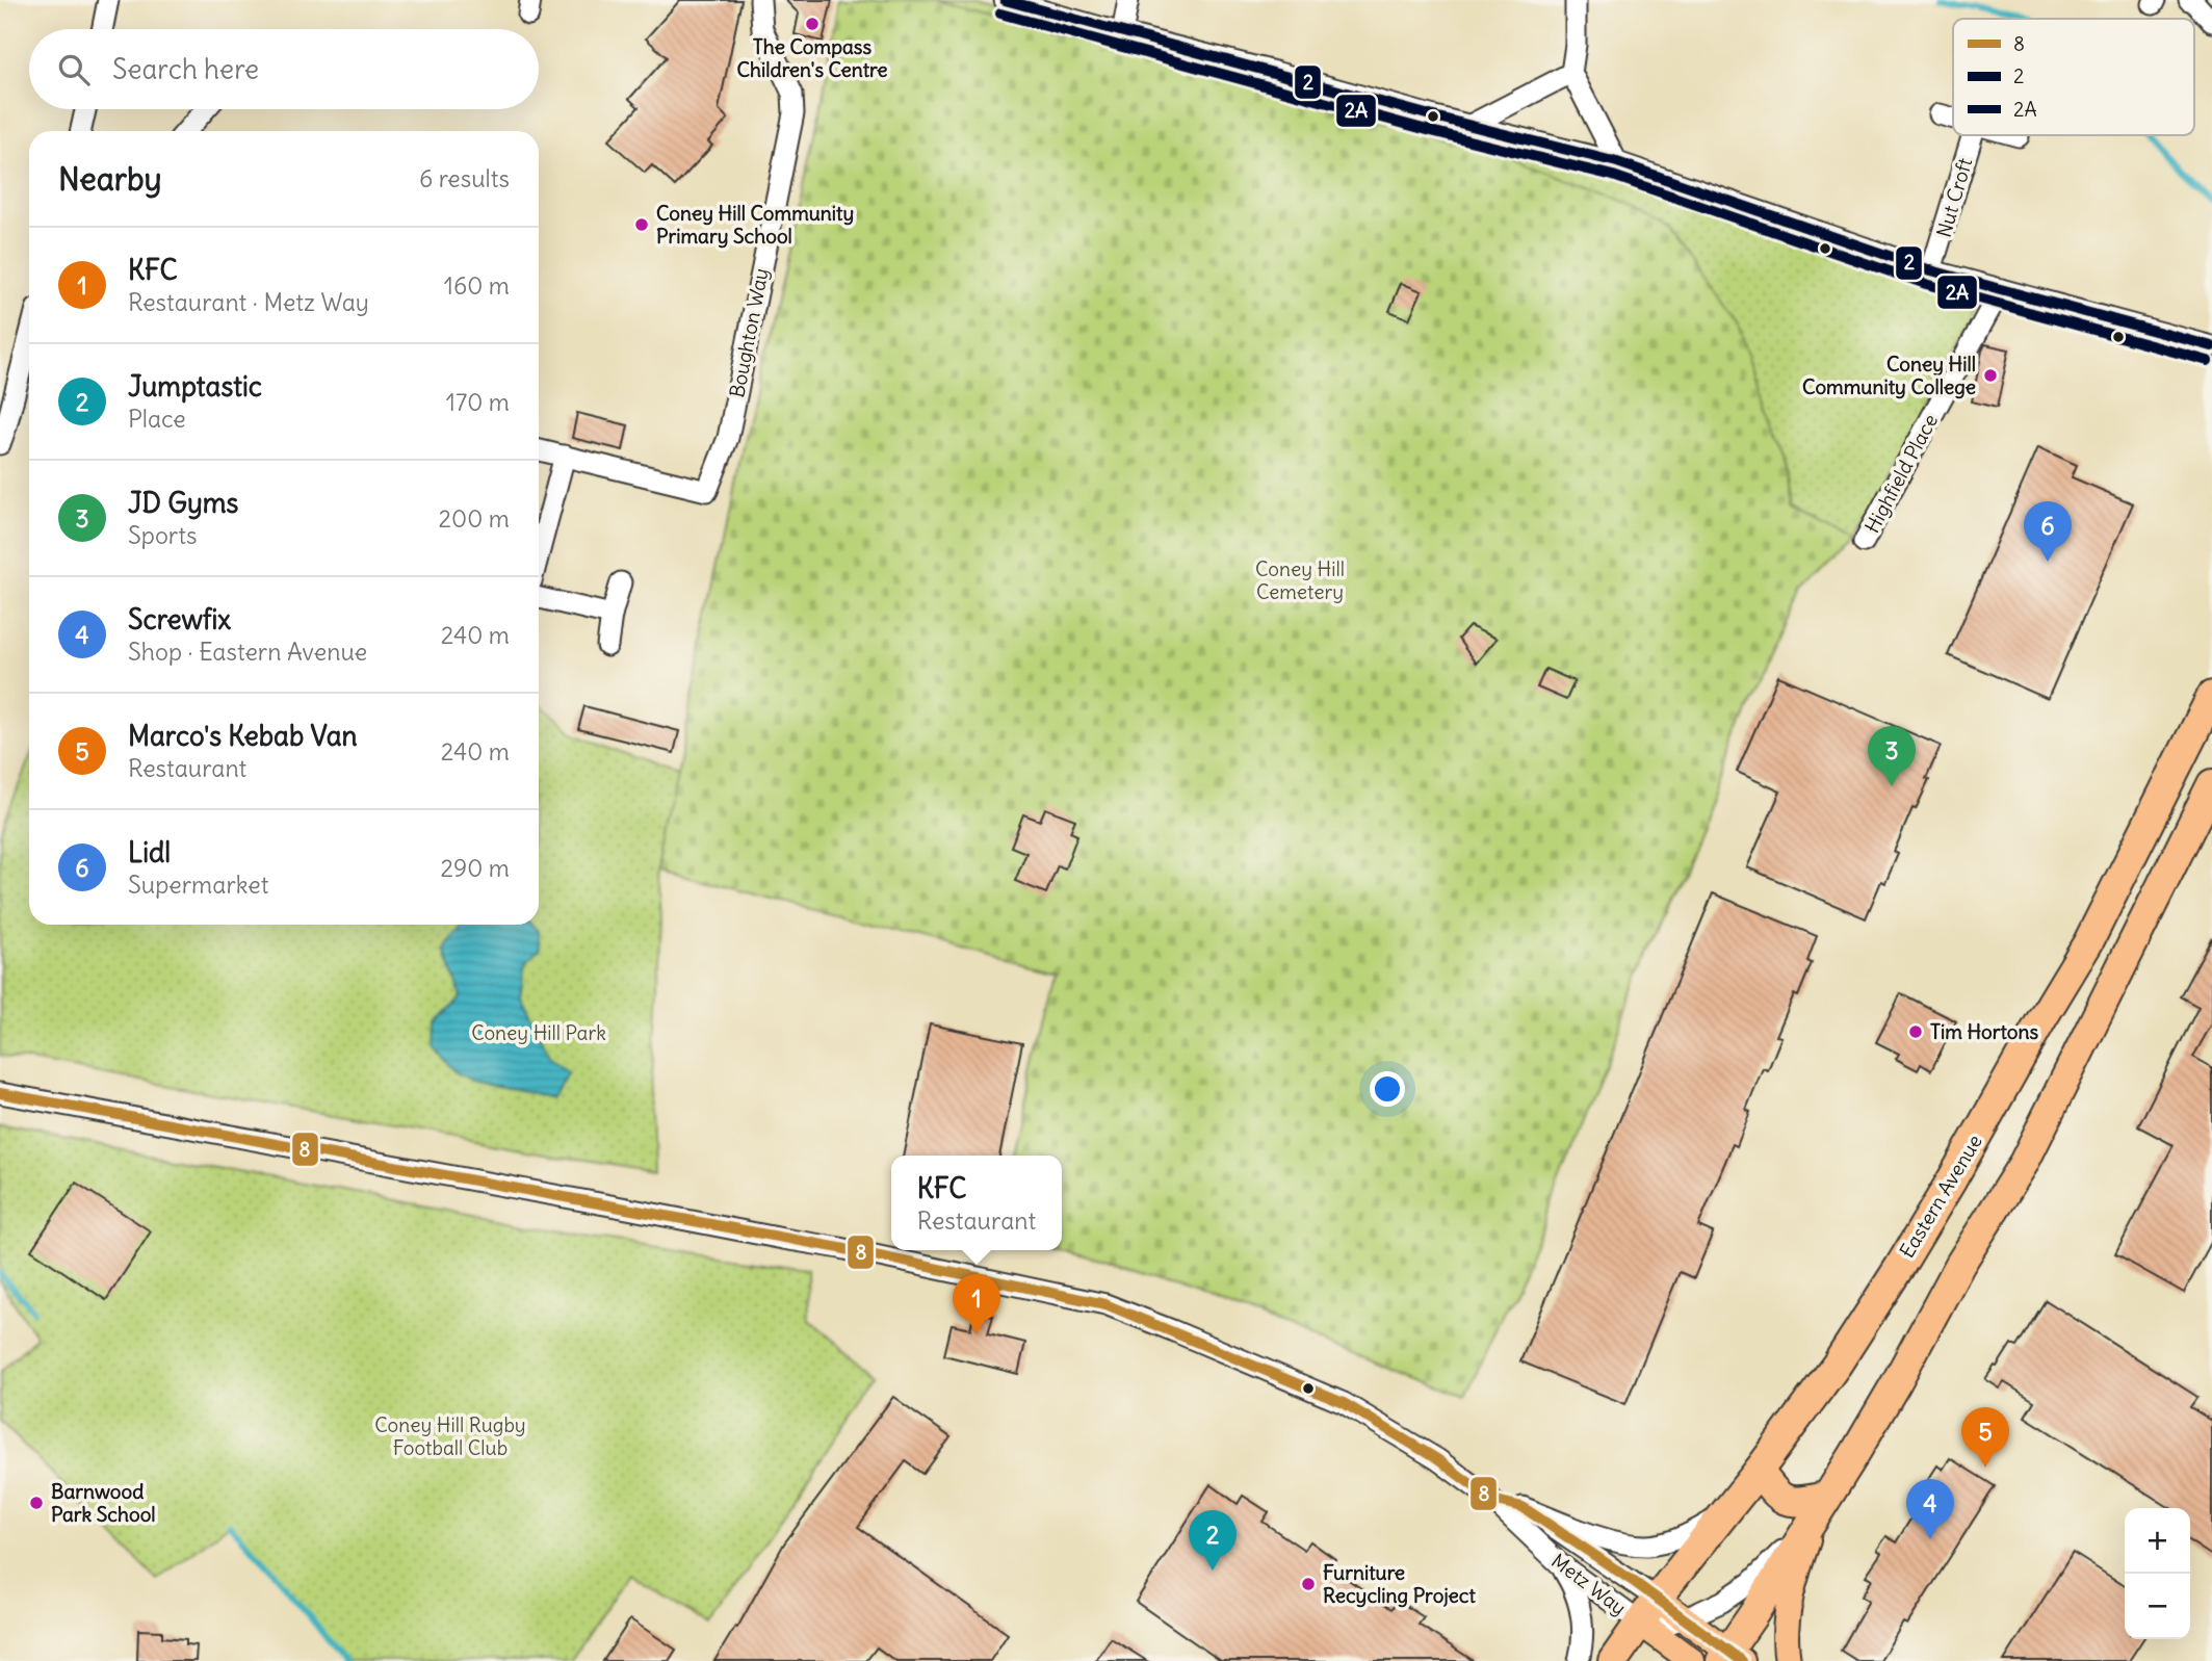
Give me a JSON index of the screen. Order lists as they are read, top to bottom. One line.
{"streets":{"highway":["Eastern Avenue"],"main road":["Metz Way"],"street":["Nut Croft","Boughton Way","Highfield Place"]},"crossings":[["Eastern Avenue","Metz Way"]],"parks":["Coney Hill Cemetery","Coney Hill Park","Coney Hill Rugby Football Club"],"places":["The Compass Children's Centre","Coney Hill Community Primary School","Coney Hill Community College","Tim Hortons","Barnwood Park School","Furniture Recycling Project"],"lines":["transit line 2","transit line 2A","transit line 8"],"legend":["8","2","2A"],"page":{"search":"Search here","heading":["Nearby","6 results"],"list":[{"mark":"1","name":"KFC","note":"Restaurant · Metz Way","value":"160 m"},{"mark":"2","name":"Jumptastic","note":"Place","value":"170 m"},{"mark":"3","name":"JD Gyms","note":"Sports","value":"200 m"},{"mark":"4","name":"Screwfix","note":"Shop · Eastern Avenue","value":"240 m"},{"mark":"5","name":"Marco's Kebab Van","note":"Restaurant","value":"240 m"},{"mark":"6","name":"Lidl","note":"Supermarket","value":"290 m"}],"pins":["6","3","1","5","4","2"],"popup":["KFC","Restaurant"],"map_buttons":["+","−"]}}
